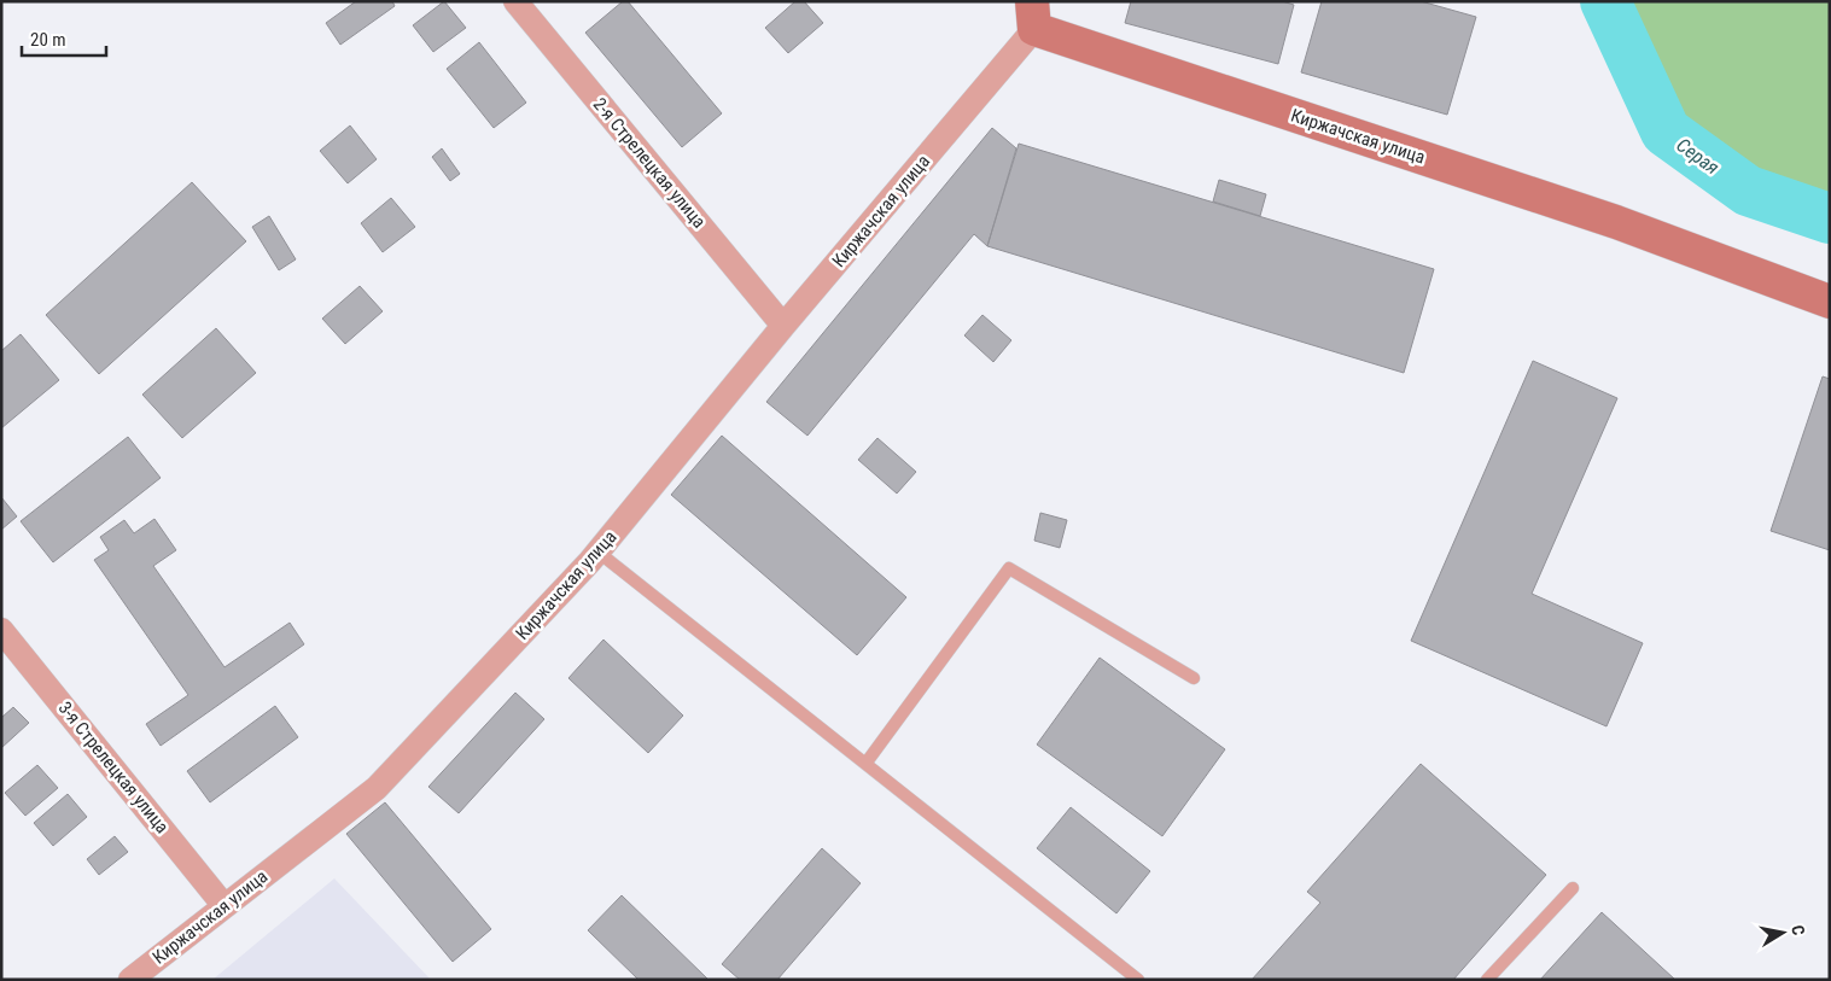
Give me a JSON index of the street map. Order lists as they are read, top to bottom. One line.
{"streets":{"street":["Киржачская улица","2-я Стрелецкая улица","3-я Стрелецкая улица"]},"crossings":[["Киржачская улица","2-я Стрелецкая улица"],["Киржачская улица","3-я Стрелецкая улица"]],"water":["Серая"],"scale_bar":"20 m","north":"right"}
